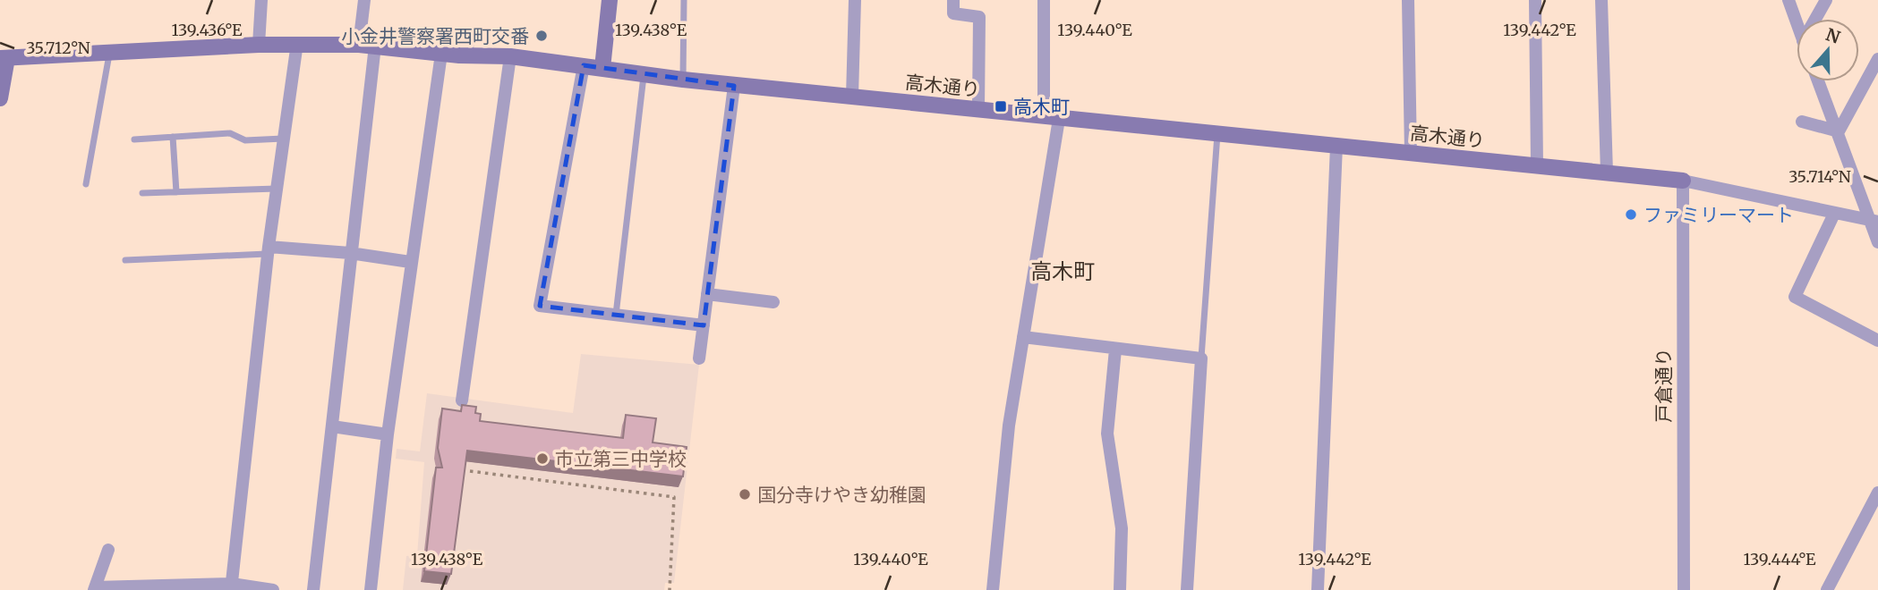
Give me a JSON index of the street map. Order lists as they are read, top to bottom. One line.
{"streets":{"street":["高木通り","戸倉通り"]},"crossings":[["高木通り","戸倉通り"]],"districts":["高木町"],"places":{"other":["小金井警察署西町交番","ファミリーマート","市立第三中学校","国分寺けやき幼稚園"],"transit":["高木町"]},"north":"top","coordinates":["139.436°E","139.438°E","139.440°E","139.442°E","35.712°N","35.714°N","139.444°E"]}
